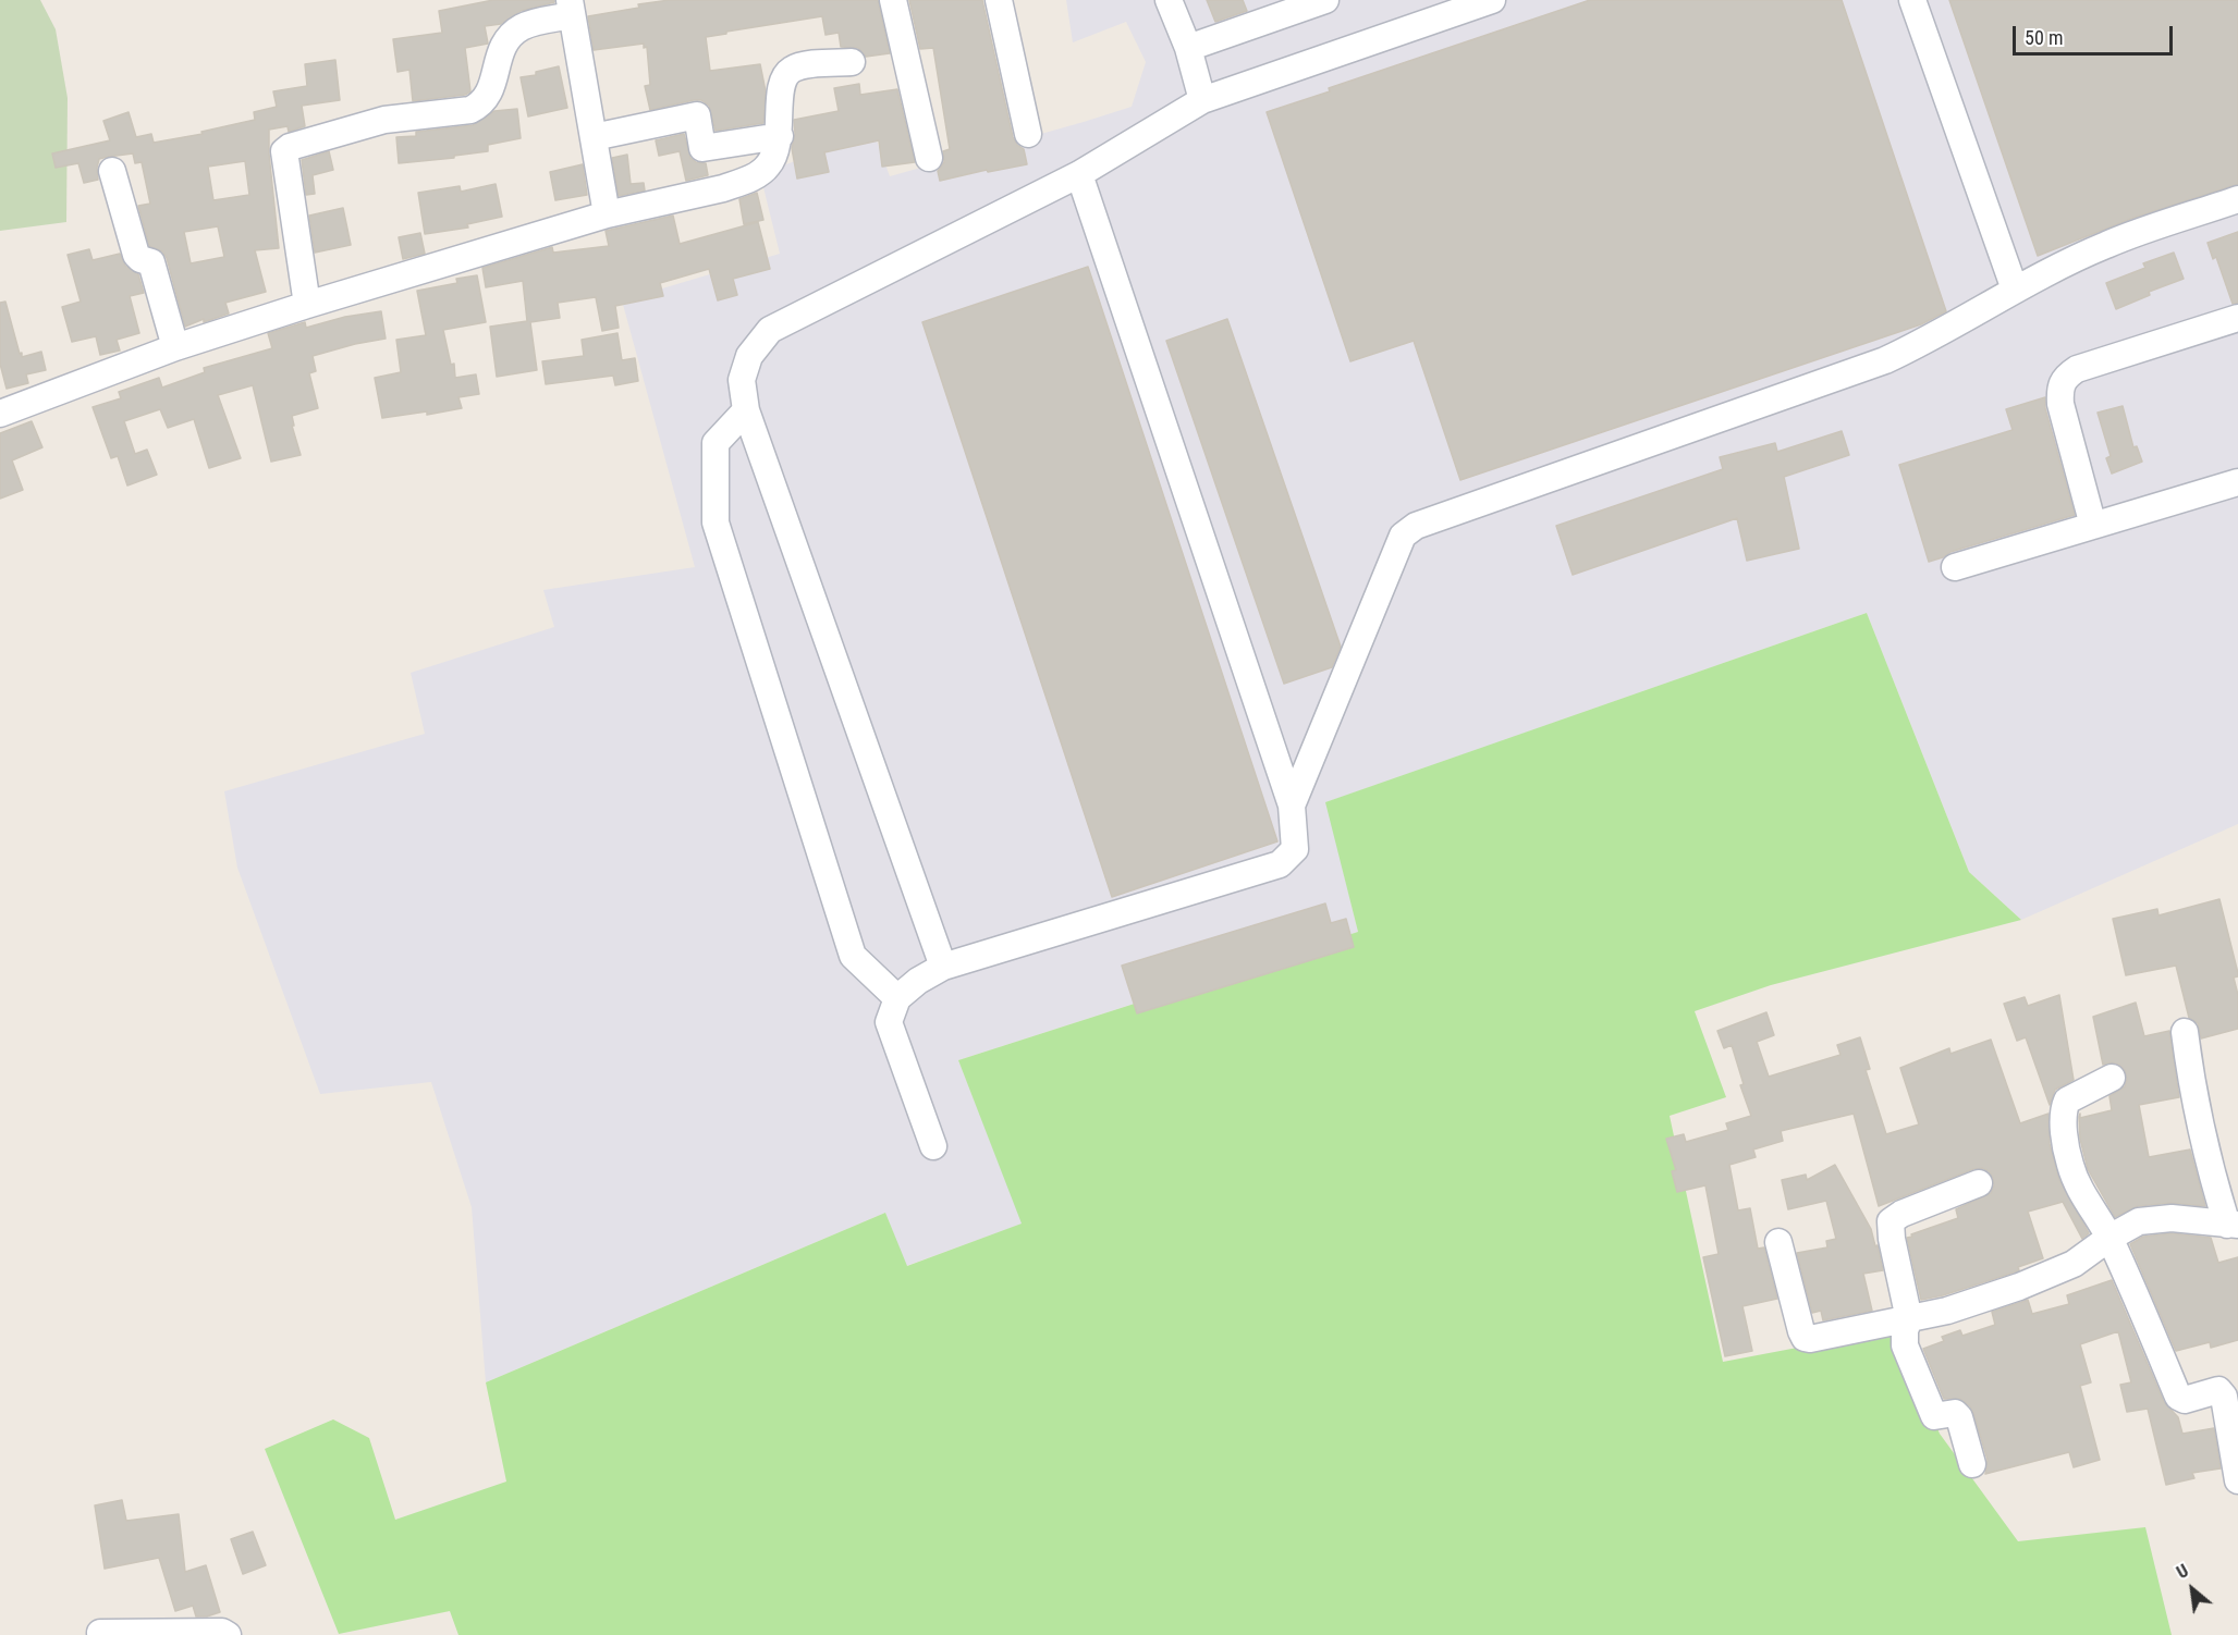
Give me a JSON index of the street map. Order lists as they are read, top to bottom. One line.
{"scale_bar":"50 m","north":"top left"}
